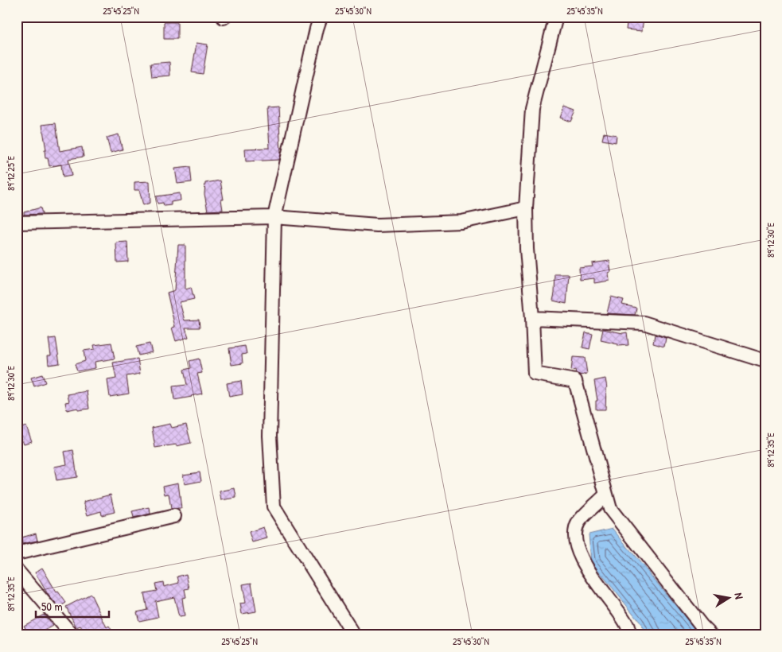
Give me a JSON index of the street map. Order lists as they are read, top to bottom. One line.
{"scale_bar":"50 m","north":"right","coordinates":["25°45'25\"N","25°45'30\"N","25°45'35\"N","89°12'25\"E","89°12'30\"E","89°12'35\"E"]}
